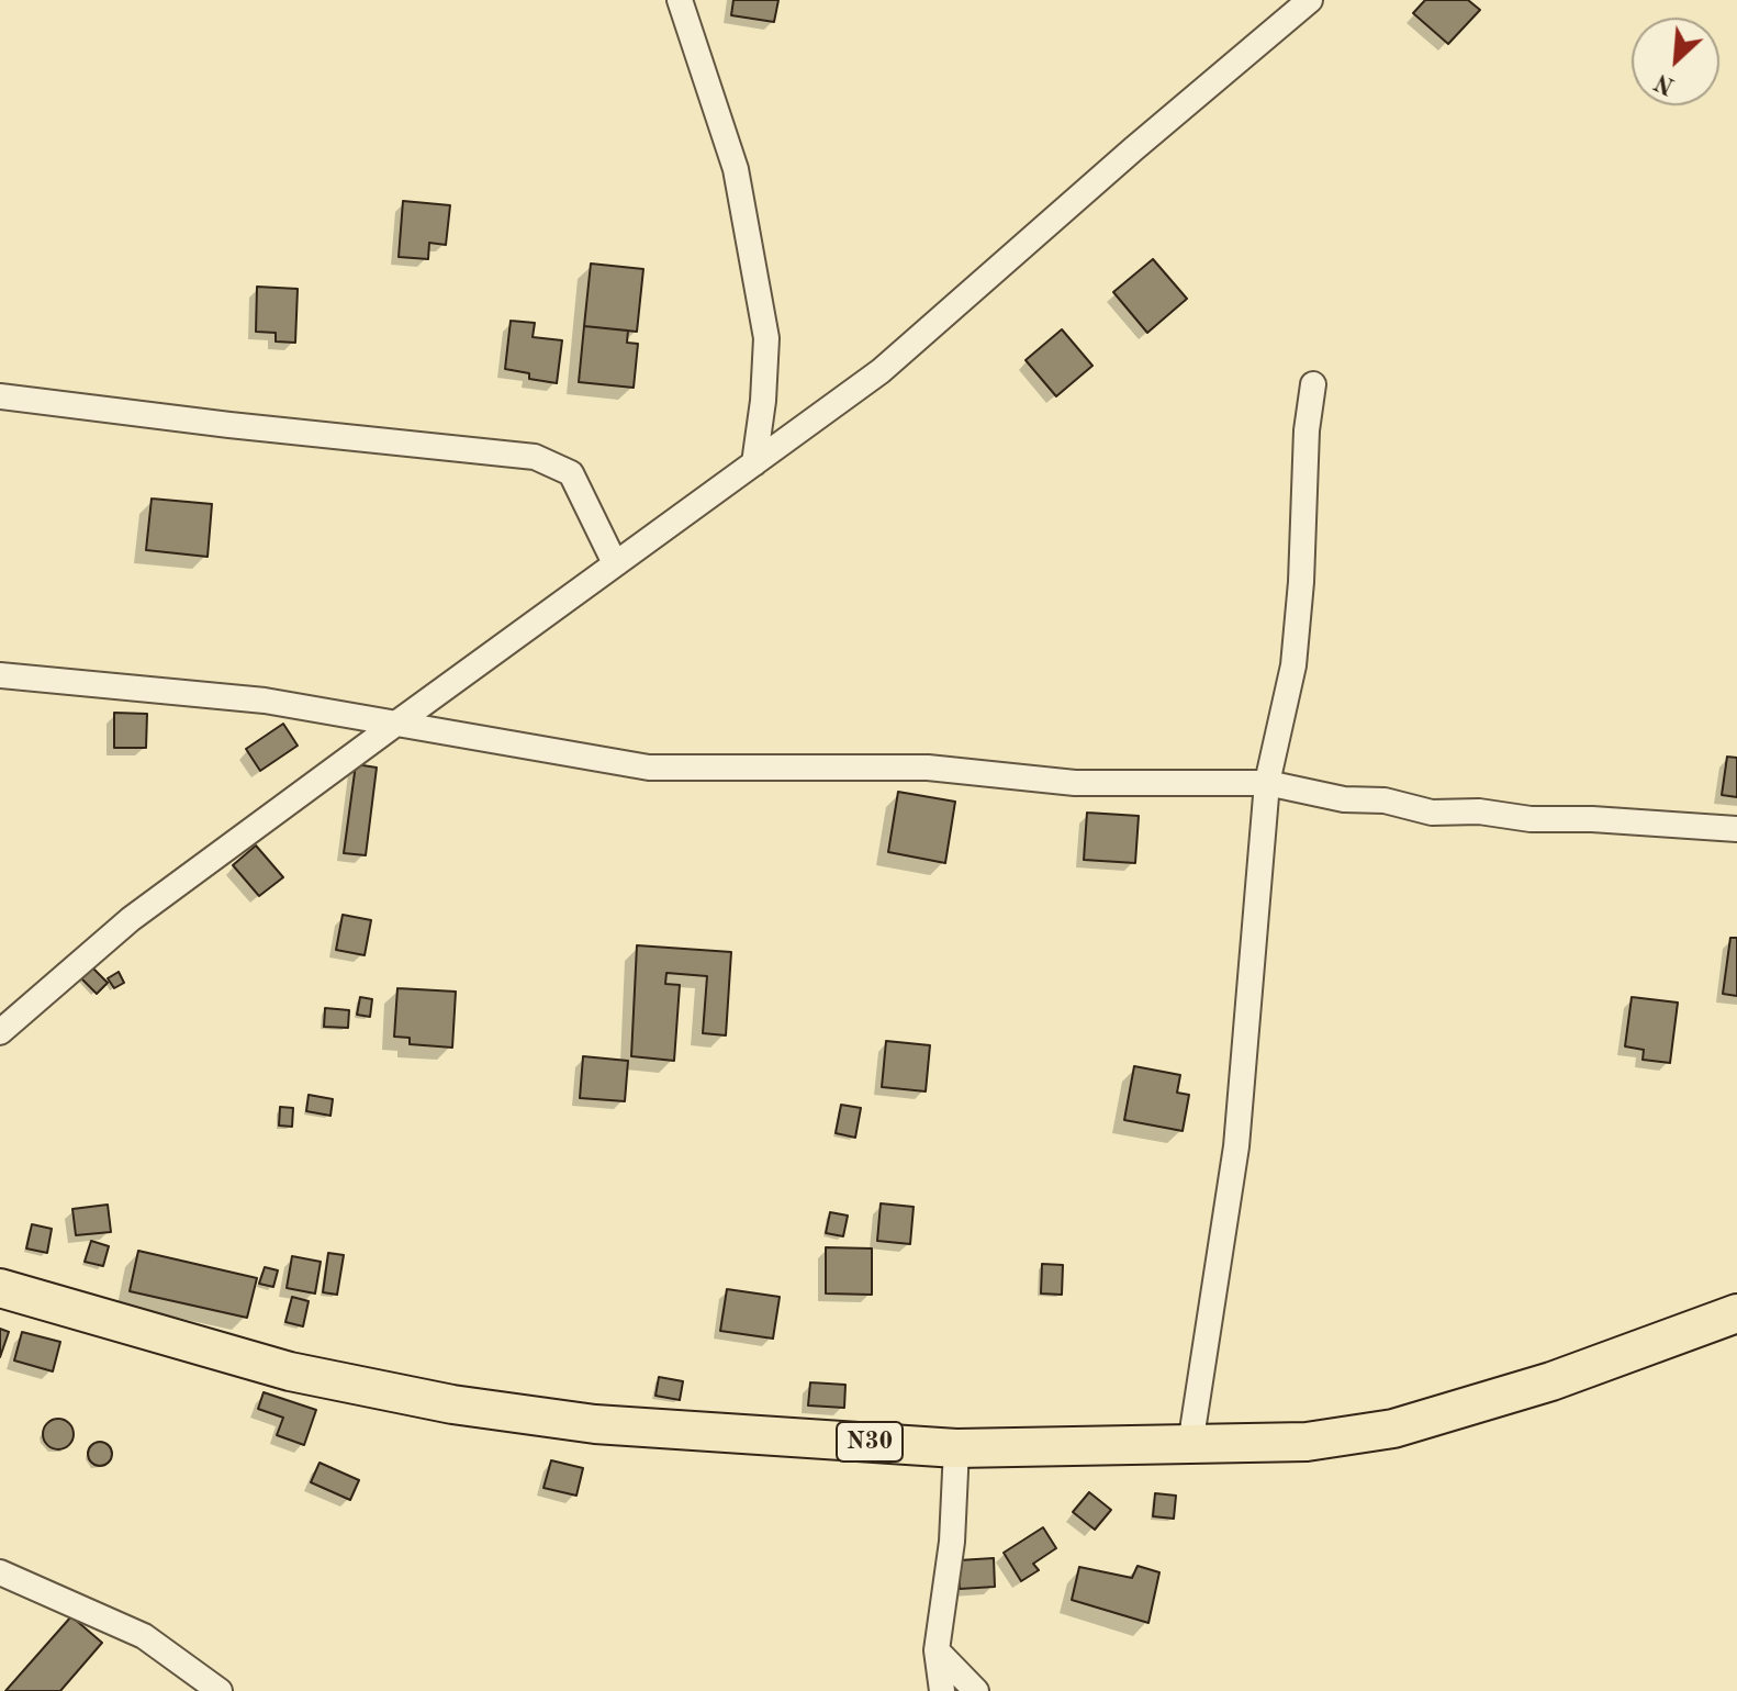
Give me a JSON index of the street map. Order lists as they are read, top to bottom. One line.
{"streets":{"main road":["N30"]},"north":"bottom left"}
